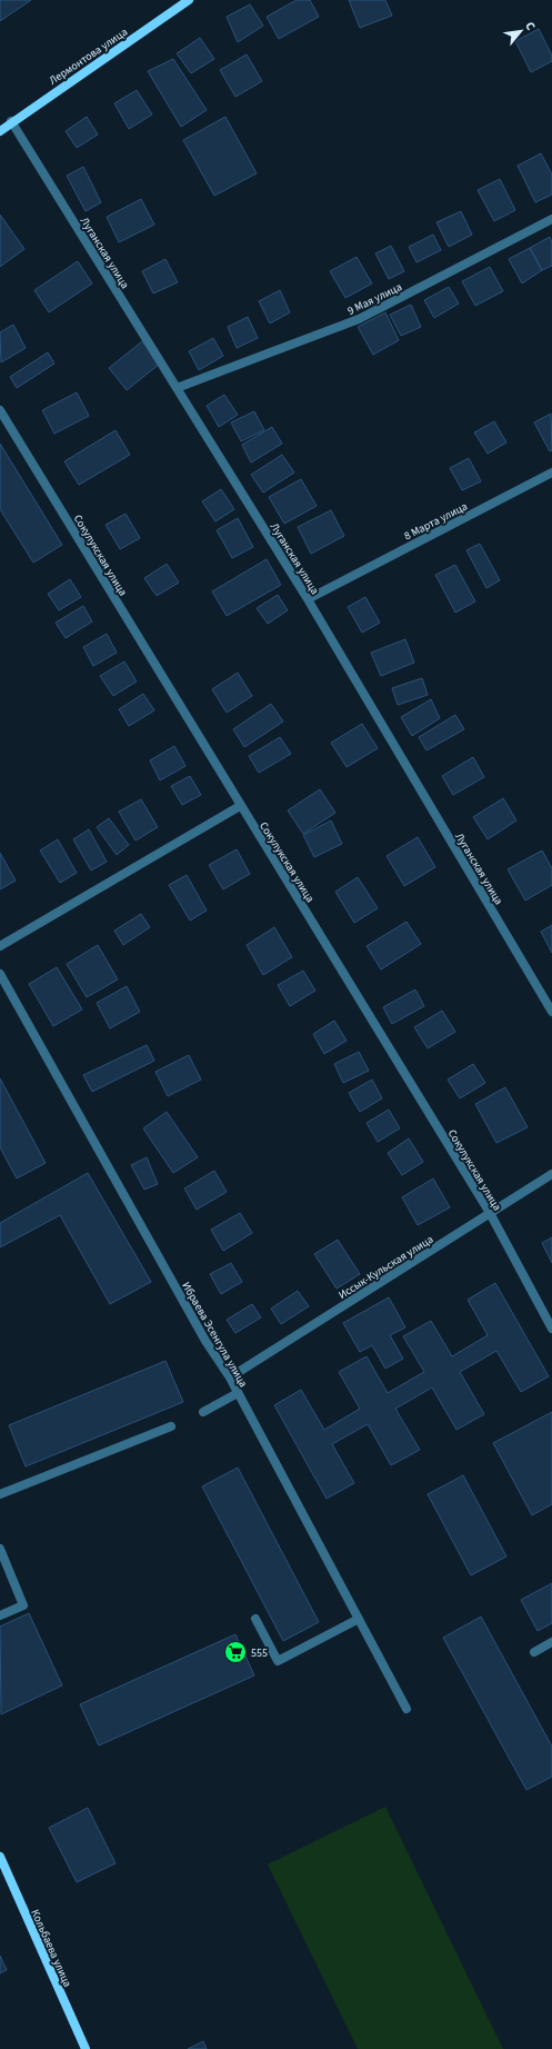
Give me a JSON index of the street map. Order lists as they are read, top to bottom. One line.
{"streets":{"main road":["Лермонтова улица","Кольбаева улица"],"street":["Луганская улица","9 Мая улица","8 Марта улица","Сокулукская улица","Иссык-Кульская улица","Ибраева Эсенгула улица"]},"crossings":[["Лермонтова улица","Луганская улица"],["Луганская улица","9 Мая улица"],["Луганская улица","8 Марта улица"],["Сокулукская улица","Иссык-Кульская улица"],["Иссык-Кульская улица","Ибраева Эсенгула улица"]],"places":{"supermarket":["555"]},"north":"top right"}
